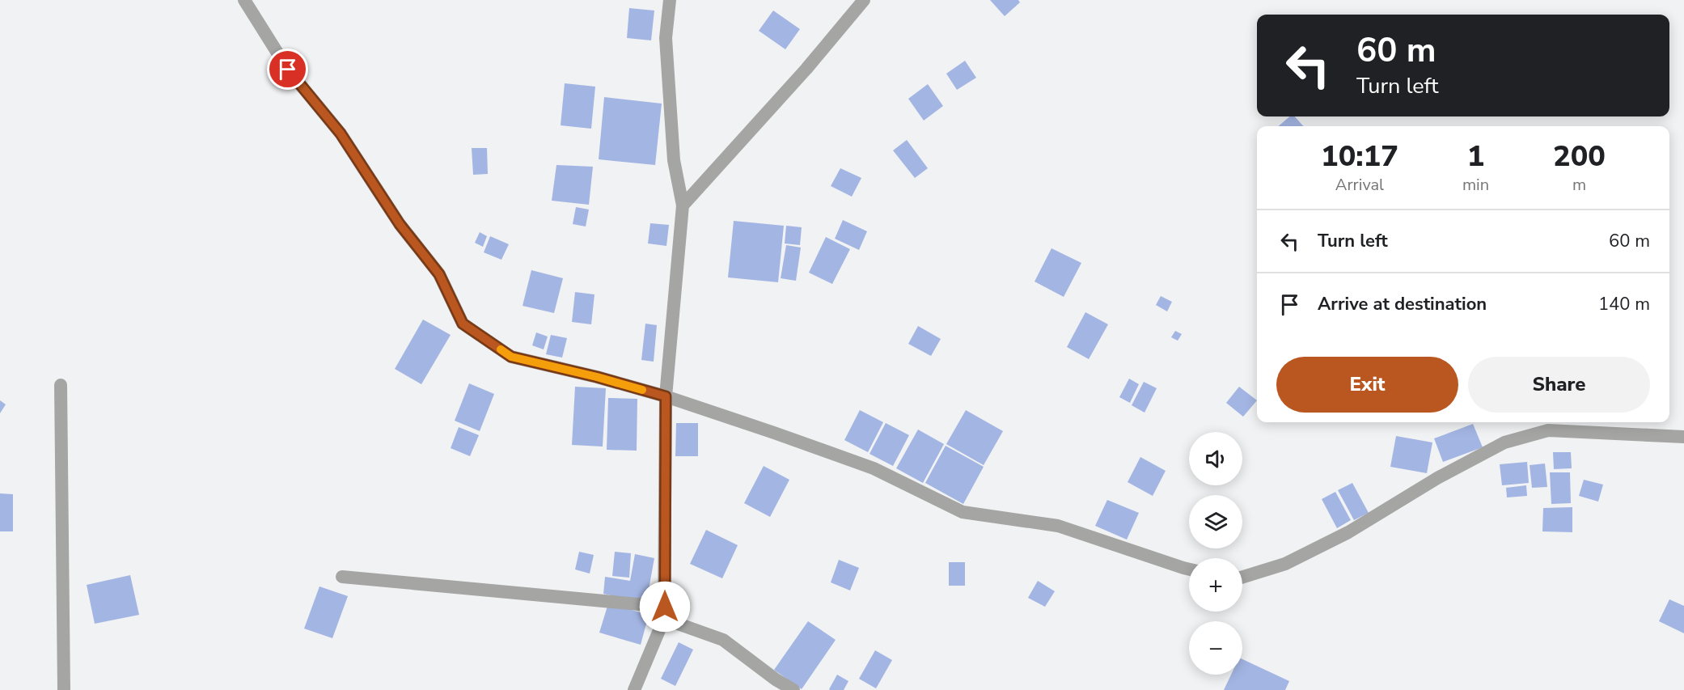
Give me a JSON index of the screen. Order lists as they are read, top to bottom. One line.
{"page":{"turn":["60 m","Turn left"],"eta":["10:17","Arrival","1","min","200","m"],"list":[{"name":"Turn left","value":"60 m"},{"name":"Arrive at destination","value":"140 m"}],"buttons":["Exit","Share"],"map_buttons":["+","−"]}}
